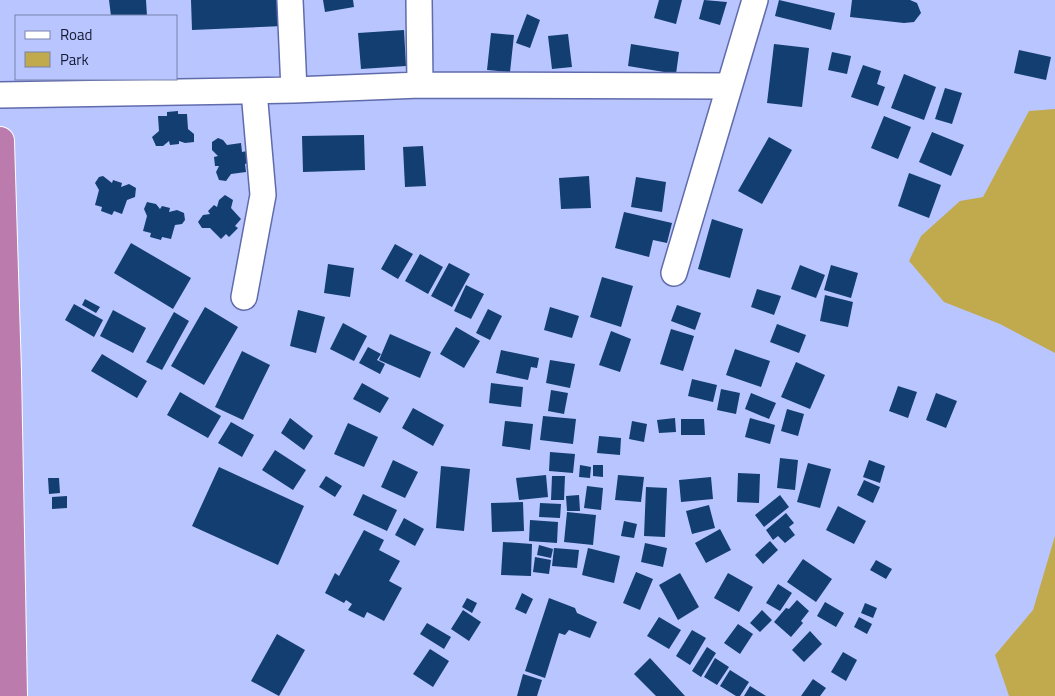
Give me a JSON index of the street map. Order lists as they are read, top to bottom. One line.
{"legend":["Road","Park"]}
